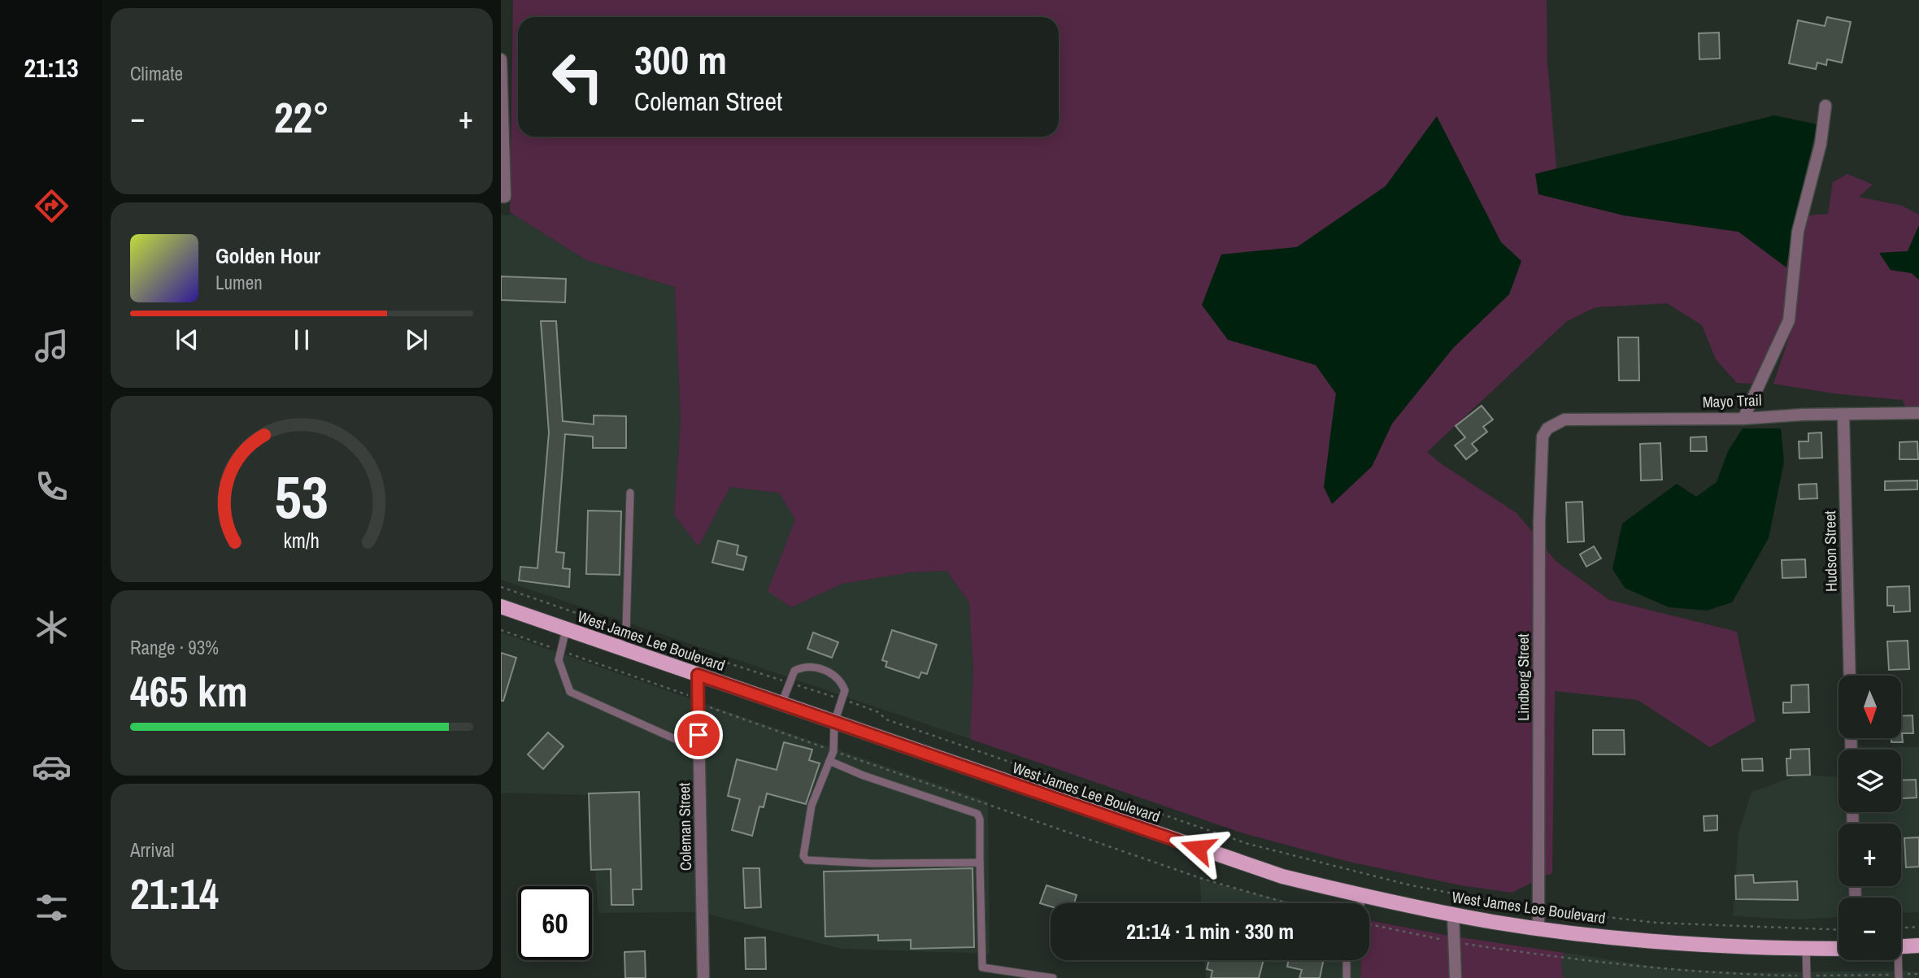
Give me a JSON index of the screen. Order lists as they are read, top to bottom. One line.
{"streets":{"main road":["West James Lee Boulevard"],"street":["Mayo Trail","Hudson Street","Lindberg Street","Coleman Street"]},"crossings":[["Mayo Trail","Hudson Street"],["Mayo Trail","Lindberg Street"],["West James Lee Boulevard","Lindberg Street"],["West James Lee Boulevard","Coleman Street"]],"north":"bottom","page":{"tabs":"21:13","tile":["Climate",["Range · 93%","465 km"],["Arrival","21:14"]],"turn":["300 m","Coleman Street"],"heat":["−","22°","+"],"song":["Golden Hour","Lumen"],"map_buttons":["+","−"],"limit":"60","trip":"21:14 · 1 min · 330 m","gauge":["53","km/h"]}}
